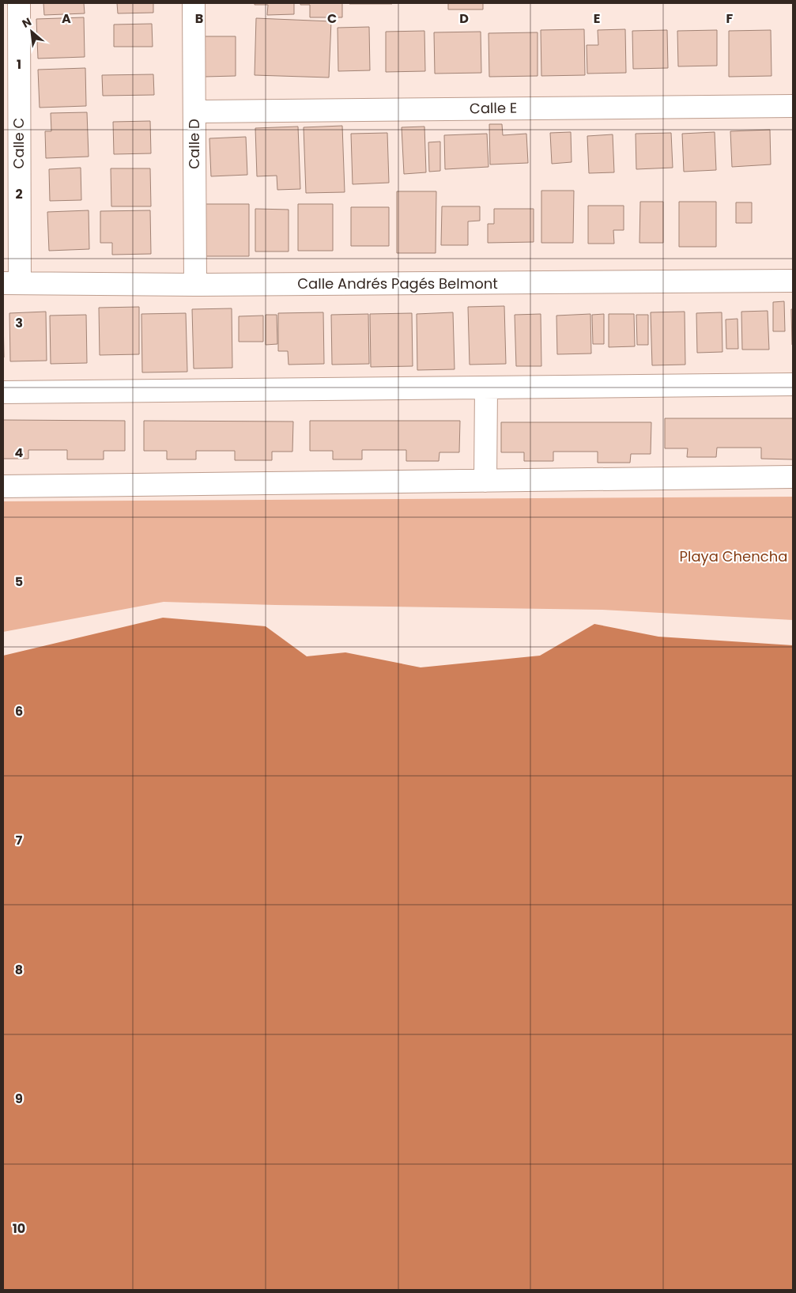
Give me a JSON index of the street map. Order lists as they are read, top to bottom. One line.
{"streets":{"street":["Calle E","Calle C","Calle D","Calle Andrés Pagés Belmont"]},"crossings":[["Calle E","Calle D"],["Calle C","Calle Andrés Pagés Belmont"],["Calle D","Calle Andrés Pagés Belmont"]],"parks":["Playa Chencha"],"north":"top left","grid":{"columns":["A","B","C","D","E","F"],"rows":["1","2","3","4","5","6","7","8","9","10"]}}
